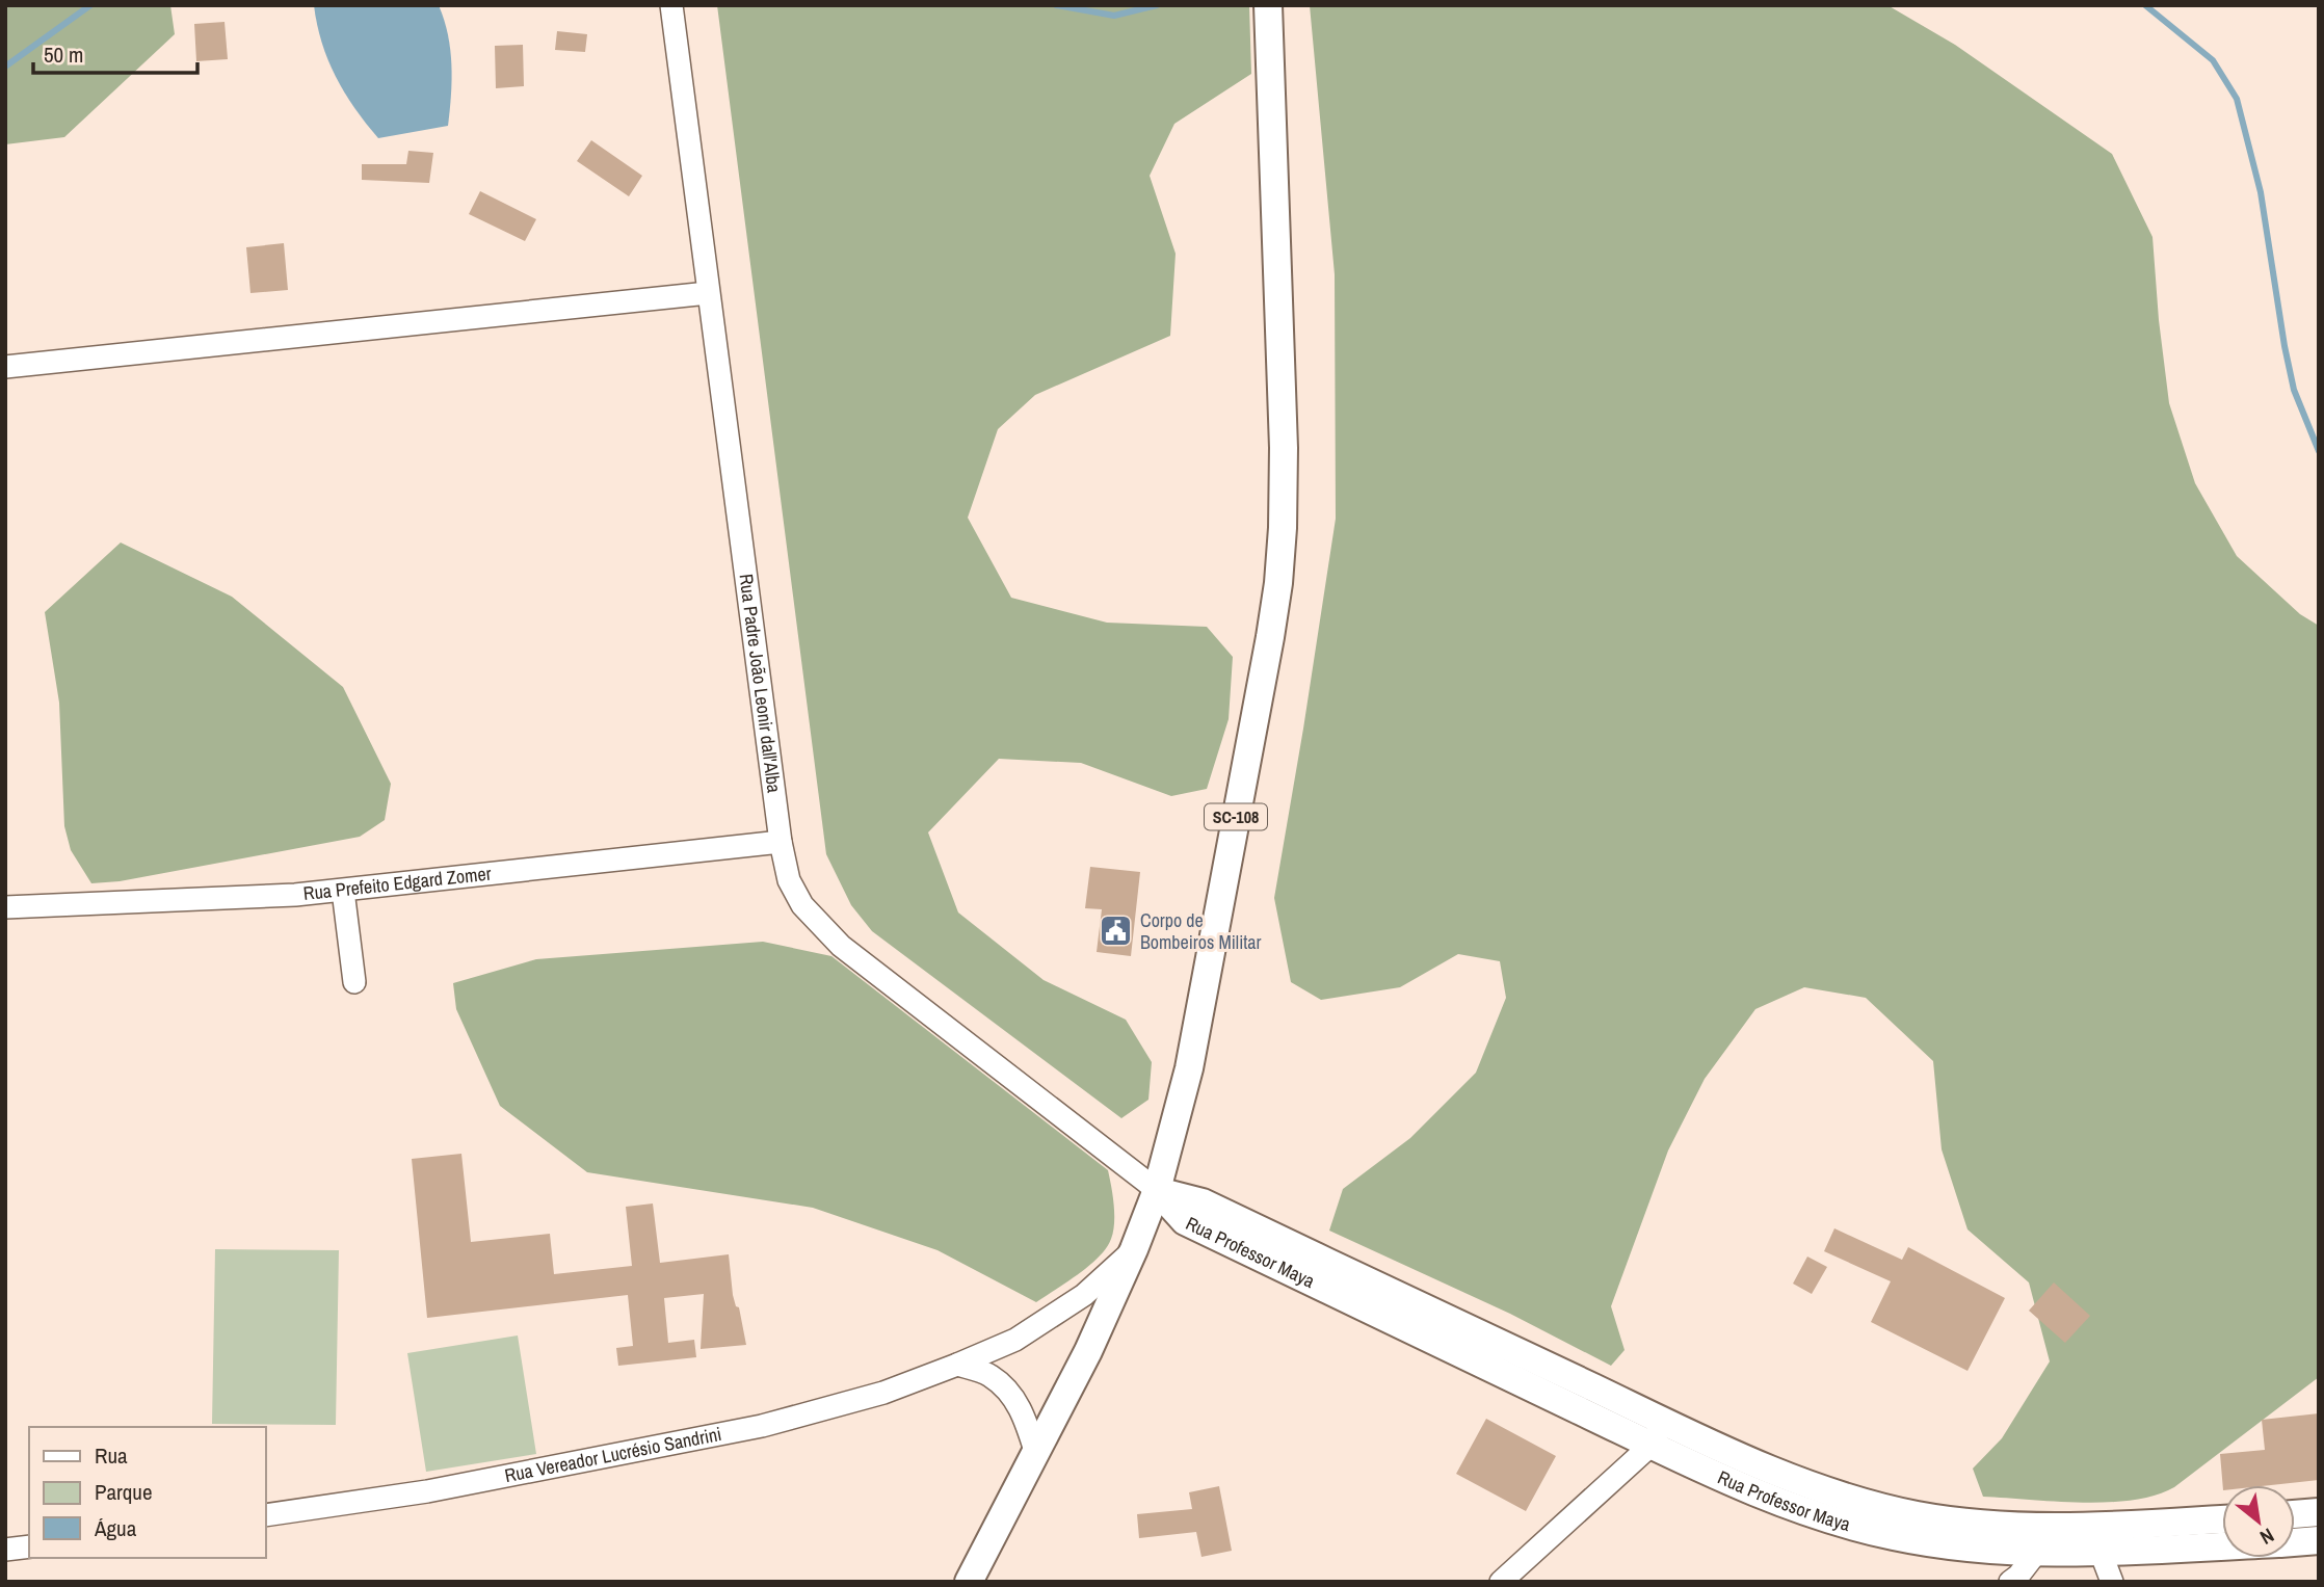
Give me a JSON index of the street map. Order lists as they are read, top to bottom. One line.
{"streets":{"main road":["SC-108","Rua Professor Maya"],"street":["Rua Padre João Leonir dall'Alba","Rua Prefeito Edgard Zomer","Rua Vereador Lucrésio Sandrini"]},"crossings":[["Rua Padre João Leonir dall'Alba","SC-108"],["Rua Padre João Leonir dall'Alba","Rua Prefeito Edgard Zomer"],["Rua Padre João Leonir dall'Alba","Rua Professor Maya"],["SC-108","Rua Professor Maya"],["SC-108","Rua Vereador Lucrésio Sandrini"]],"places":{"public building":["Corpo de Bombeiros Militar"]},"legend":["Rua","Parque","Água"],"scale_bar":"50 m","north":"bottom right"}
